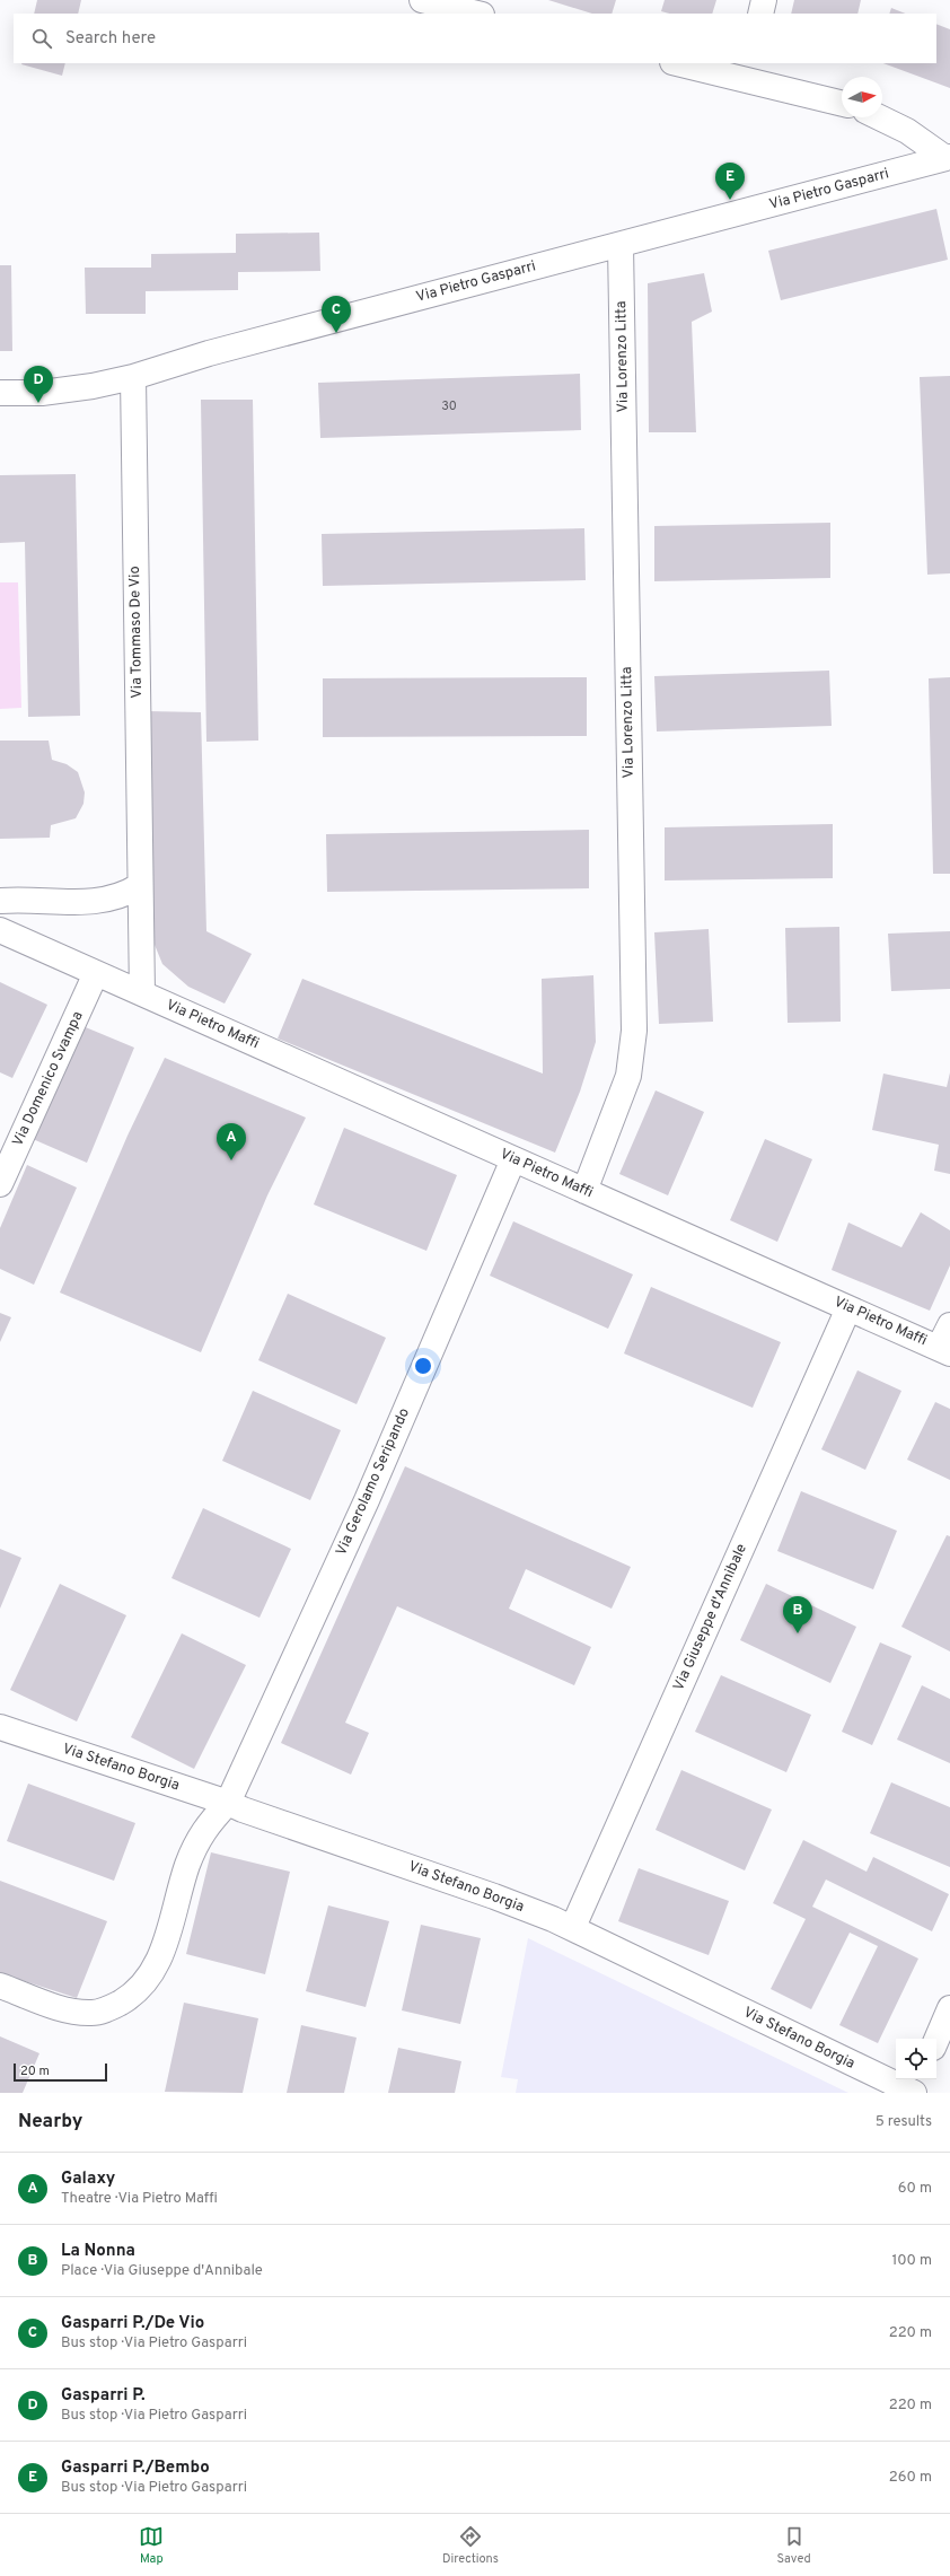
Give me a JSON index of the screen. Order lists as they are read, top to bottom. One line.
{"streets":{"street":["Via Pietro Gasparri","Via Lorenzo Litta","Via Tommaso De Vio","Via Pietro Maffi","Via Domenico Svampa","Via Gerolamo Seripando","Via Giuseppe d'Annibale","Via Stefano Borgia"]},"crossings":[["Via Pietro Gasparri","Via Lorenzo Litta"],["Via Pietro Gasparri","Via Tommaso De Vio"],["Via Lorenzo Litta","Via Pietro Maffi"],["Via Tommaso De Vio","Via Pietro Maffi"],["Via Pietro Maffi","Via Domenico Svampa"],["Via Pietro Maffi","Via Gerolamo Seripando"],["Via Pietro Maffi","Via Giuseppe d'Annibale"],["Via Gerolamo Seripando","Via Stefano Borgia"],["Via Giuseppe d'Annibale","Via Stefano Borgia"]],"house_numbers":["30"],"scale_bar":"20 m","north":"right","page":{"search":"Search here","pins":["E","C","D","A","B"],"scale":"20 m","heading":["Nearby","5 results"],"list":[{"mark":"A","name":"Galaxy","note":"Theatre · Via Pietro Maffi","value":"60 m"},{"mark":"B","name":"La Nonna","note":"Place · Via Giuseppe d'Annibale","value":"100 m"},{"mark":"C","name":"Gasparri P./De Vio","note":"Bus stop · Via Pietro Gasparri","value":"220 m"},{"mark":"D","name":"Gasparri P.","note":"Bus stop · Via Pietro Gasparri","value":"220 m"},{"mark":"E","name":"Gasparri P./Bembo","note":"Bus stop · Via Pietro Gasparri","value":"260 m"}],"nav":["Map","Directions","Saved"]}}
